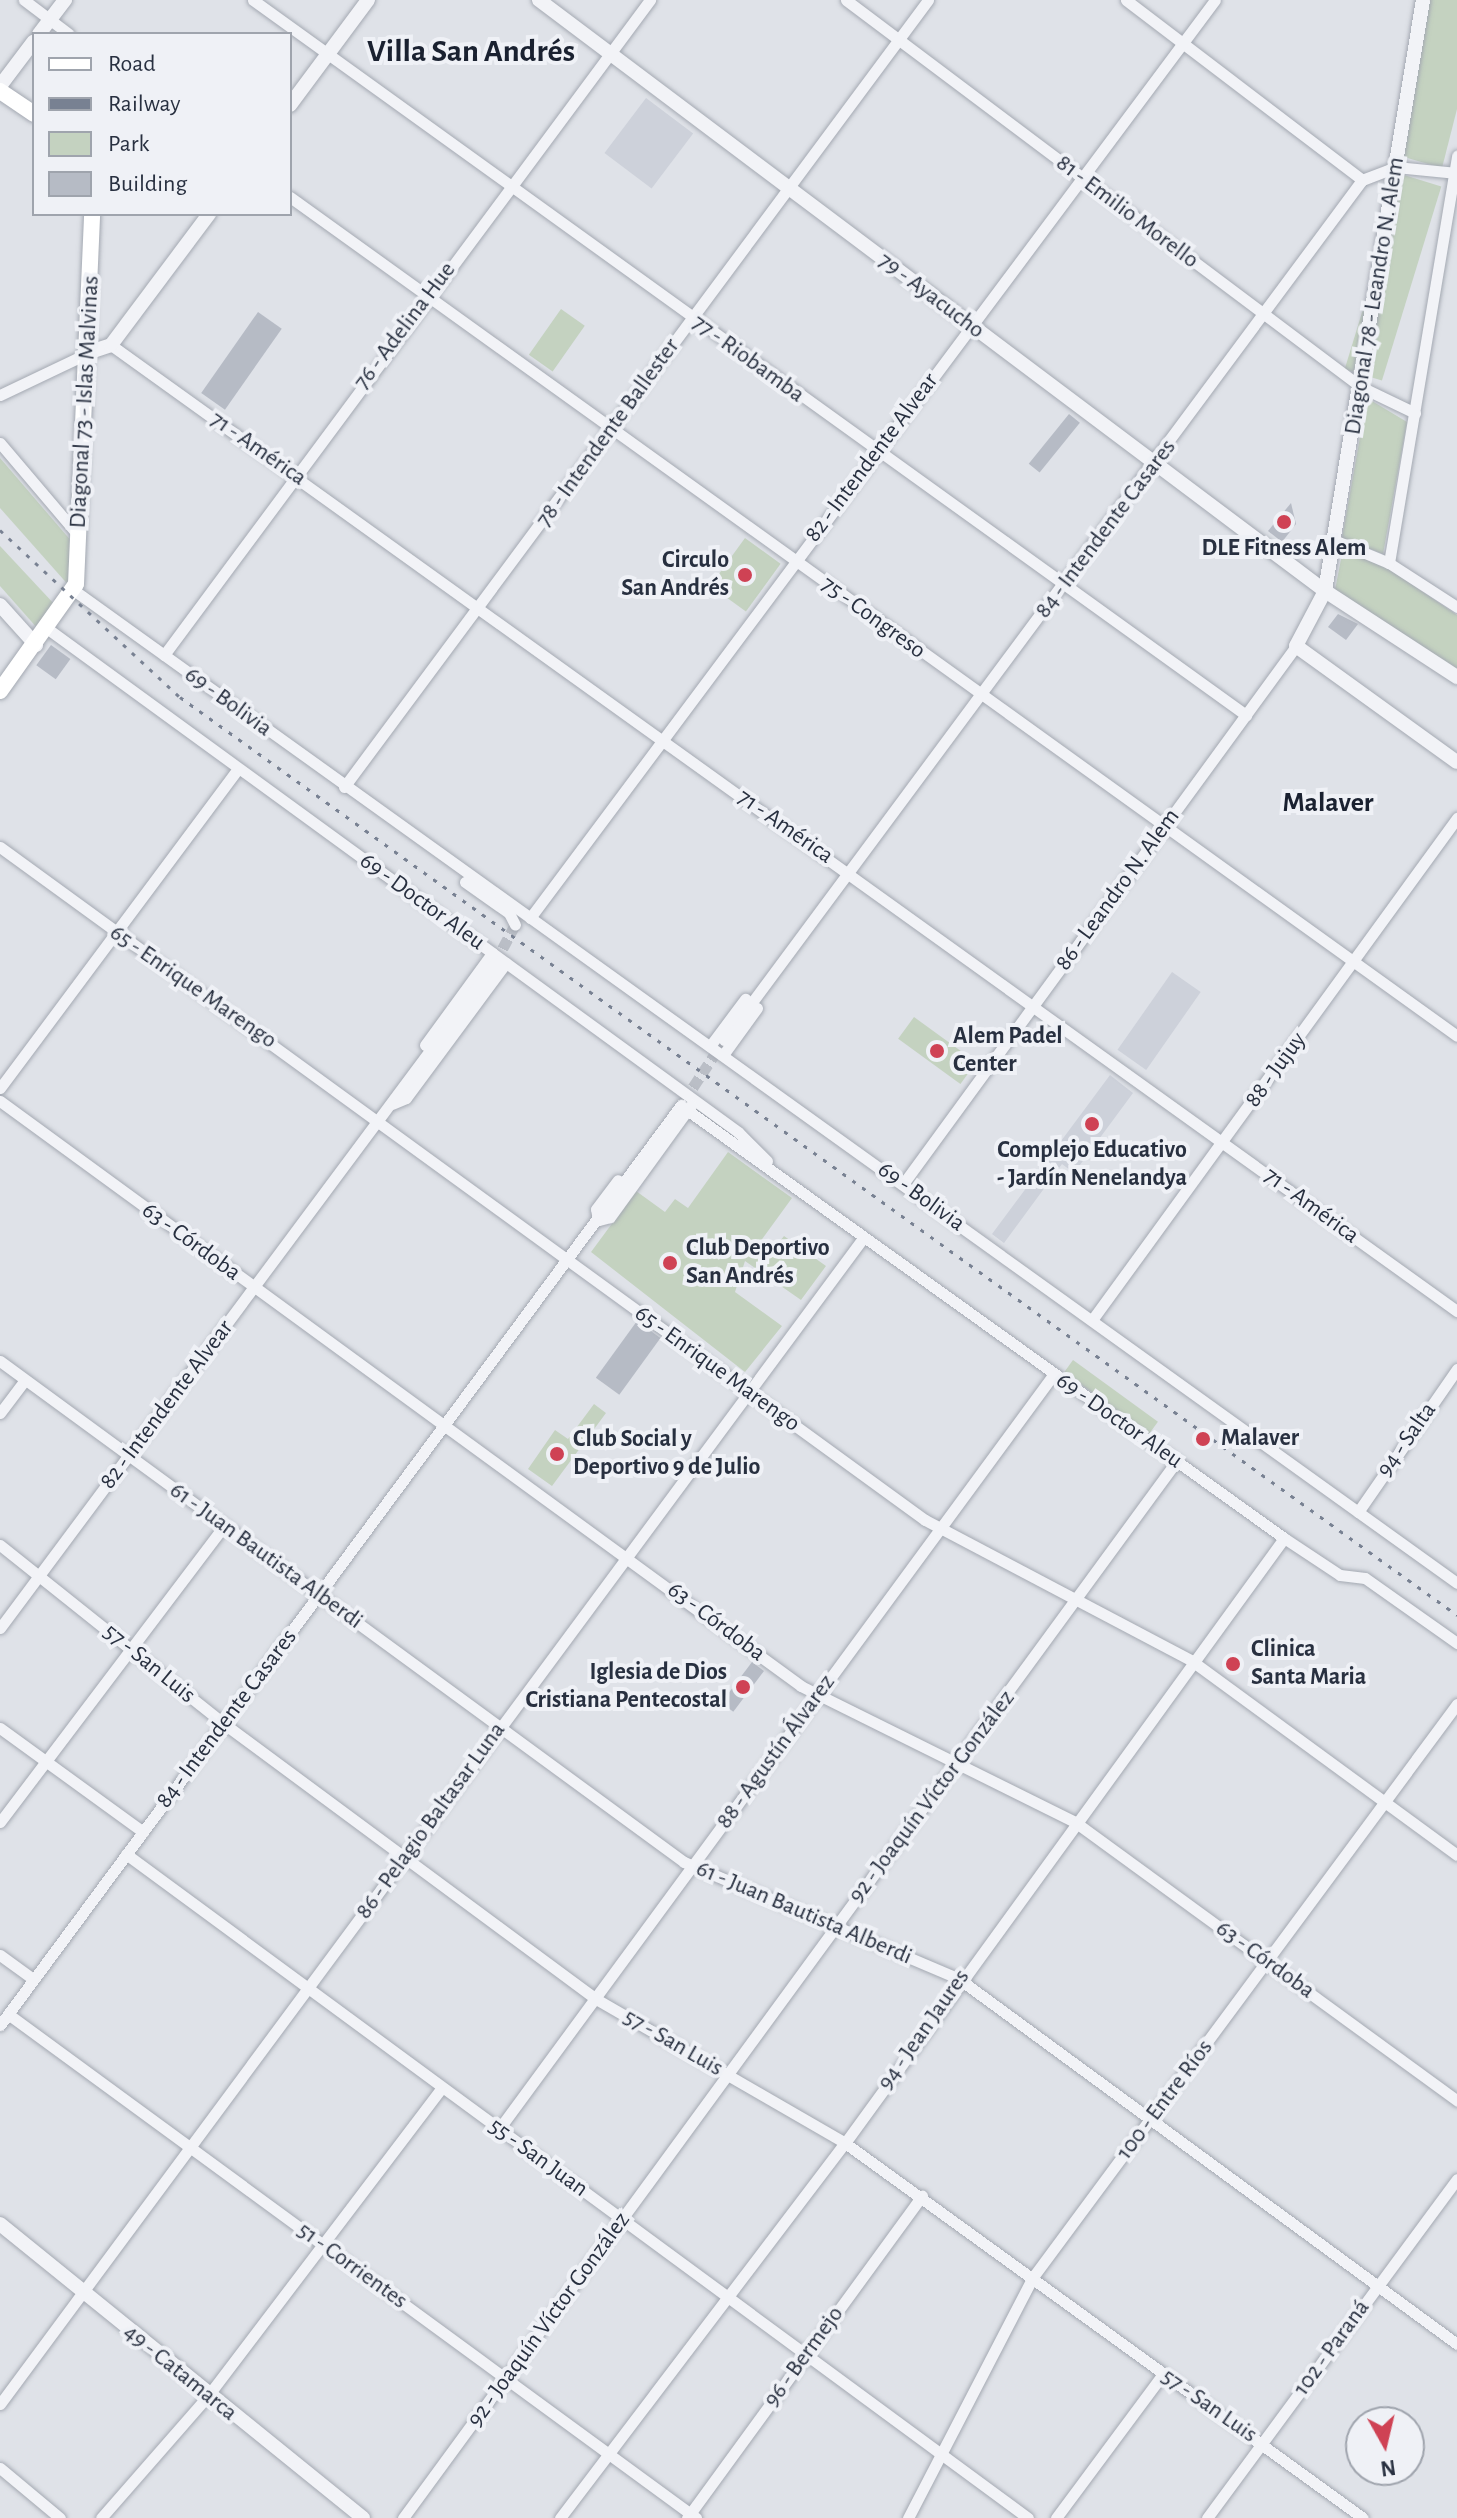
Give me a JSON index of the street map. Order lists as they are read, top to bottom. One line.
{"streets":{"main road":["Diagonal 73 - Islas Malvinas"],"street":["81 - Emilio Morello","79 - Ayacucho","Diagonal 78 - Leandro N. Alem","76 - Adelina Hue","77 - Riobamba","78 - Intendente Ballester","71 - América","82 - Intendente Alvear","84 - Intendente Casares","75 - Congreso","69 - Bolivia","86 - Leandro N. Alem","69 - Doctor Aleu","65 - Enrique Marengo","88 - Jujuy","63 - Córdoba","94 - Salta","61 - Juan Bautista Alberdi","57 - San Luis","88 - Agustín Álvarez","92 - Joaquín Víctor González","86 - Pelagio Baltasar Luna","94 - Jean Jaures","100 - Entre Ríos","55 - San Juan","51 - Corrientes","102 - Paraná","96 - Bermejo","49 - Catamarca"]},"crossings":[["81 - Emilio Morello","Diagonal 78 - Leandro N. Alem"],["81 - Emilio Morello","78 - Intendente Ballester"],["81 - Emilio Morello","82 - Intendente Alvear"],["81 - Emilio Morello","84 - Intendente Casares"],["79 - Ayacucho","Diagonal 78 - Leandro N. Alem"],["79 - Ayacucho","76 - Adelina Hue"],["79 - Ayacucho","78 - Intendente Ballester"],["79 - Ayacucho","82 - Intendente Alvear"],["79 - Ayacucho","84 - Intendente Casares"],["79 - Ayacucho","86 - Leandro N. Alem"],["Diagonal 78 - Leandro N. Alem","86 - Leandro N. Alem"],["76 - Adelina Hue","77 - Riobamba"],["76 - Adelina Hue","71 - América"],["76 - Adelina Hue","75 - Congreso"],["76 - Adelina Hue","69 - Bolivia"],["77 - Riobamba","78 - Intendente Ballester"],["77 - Riobamba","82 - Intendente Alvear"],["77 - Riobamba","84 - Intendente Casares"],["77 - Riobamba","86 - Leandro N. Alem"],["Diagonal 73 - Islas Malvinas","69 - Bolivia"],["78 - Intendente Ballester","71 - América"],["78 - Intendente Ballester","75 - Congreso"],["78 - Intendente Ballester","69 - Bolivia"],["71 - América","82 - Intendente Alvear"],["71 - América","84 - Intendente Casares"],["71 - América","86 - Leandro N. Alem"],["71 - América","88 - Jujuy"],["82 - Intendente Alvear","75 - Congreso"],["82 - Intendente Alvear","69 - Bolivia"],["82 - Intendente Alvear","69 - Doctor Aleu"],["82 - Intendente Alvear","65 - Enrique Marengo"],["82 - Intendente Alvear","63 - Córdoba"],["82 - Intendente Alvear","61 - Juan Bautista Alberdi"],["82 - Intendente Alvear","57 - San Luis"],["84 - Intendente Casares","75 - Congreso"],["84 - Intendente Casares","69 - Bolivia"],["84 - Intendente Casares","69 - Doctor Aleu"],["84 - Intendente Casares","65 - Enrique Marengo"],["84 - Intendente Casares","63 - Córdoba"],["84 - Intendente Casares","61 - Juan Bautista Alberdi"],["84 - Intendente Casares","57 - San Luis"],["84 - Intendente Casares","55 - San Juan"],["84 - Intendente Casares","51 - Corrientes"],["75 - Congreso","86 - Leandro N. Alem"],["75 - Congreso","88 - Jujuy"],["69 - Bolivia","86 - Leandro N. Alem"],["69 - Bolivia","88 - Jujuy"],["69 - Bolivia","94 - Salta"],["69 - Doctor Aleu","88 - Agustín Álvarez"],["69 - Doctor Aleu","92 - Joaquín Víctor González"],["69 - Doctor Aleu","86 - Pelagio Baltasar Luna"],["69 - Doctor Aleu","94 - Jean Jaures"],["65 - Enrique Marengo","88 - Agustín Álvarez"],["65 - Enrique Marengo","92 - Joaquín Víctor González"],["65 - Enrique Marengo","86 - Pelagio Baltasar Luna"],["65 - Enrique Marengo","94 - Jean Jaures"],["65 - Enrique Marengo","100 - Entre Ríos"],["63 - Córdoba","88 - Agustín Álvarez"],["63 - Córdoba","92 - Joaquín Víctor González"],["63 - Córdoba","86 - Pelagio Baltasar Luna"],["63 - Córdoba","94 - Jean Jaures"],["63 - Córdoba","100 - Entre Ríos"],["61 - Juan Bautista Alberdi","88 - Agustín Álvarez"],["61 - Juan Bautista Alberdi","92 - Joaquín Víctor González"],["61 - Juan Bautista Alberdi","86 - Pelagio Baltasar Luna"],["61 - Juan Bautista Alberdi","94 - Jean Jaures"],["61 - Juan Bautista Alberdi","100 - Entre Ríos"],["61 - Juan Bautista Alberdi","102 - Paraná"],["57 - San Luis","88 - Agustín Álvarez"],["57 - San Luis","92 - Joaquín Víctor González"],["57 - San Luis","86 - Pelagio Baltasar Luna"],["57 - San Luis","94 - Jean Jaures"],["57 - San Luis","100 - Entre Ríos"],["57 - San Luis","102 - Paraná"],["57 - San Luis","96 - Bermejo"],["88 - Agustín Álvarez","55 - San Juan"],["92 - Joaquín Víctor González","55 - San Juan"],["92 - Joaquín Víctor González","51 - Corrientes"],["86 - Pelagio Baltasar Luna","55 - San Juan"],["86 - Pelagio Baltasar Luna","51 - Corrientes"],["86 - Pelagio Baltasar Luna","49 - Catamarca"],["94 - Jean Jaures","55 - San Juan"],["94 - Jean Jaures","51 - Corrientes"],["100 - Entre Ríos","55 - San Juan"],["55 - San Juan","96 - Bermejo"],["51 - Corrientes","96 - Bermejo"]],"districts":["Villa San Andrés","Malaver"],"places":["DLE Fitness Alem","Circulo San Andrés","Alem Padel Center","Complejo Educativo - Jardín Nenelandya","Club Deportivo San Andrés","Malaver","Club Social y Deportivo 9 de Julio","Clinica Santa Maria","Iglesia de Dios Cristiana Pentecostal"],"legend":["Road","Railway","Park","Building"],"north":"bottom"}
